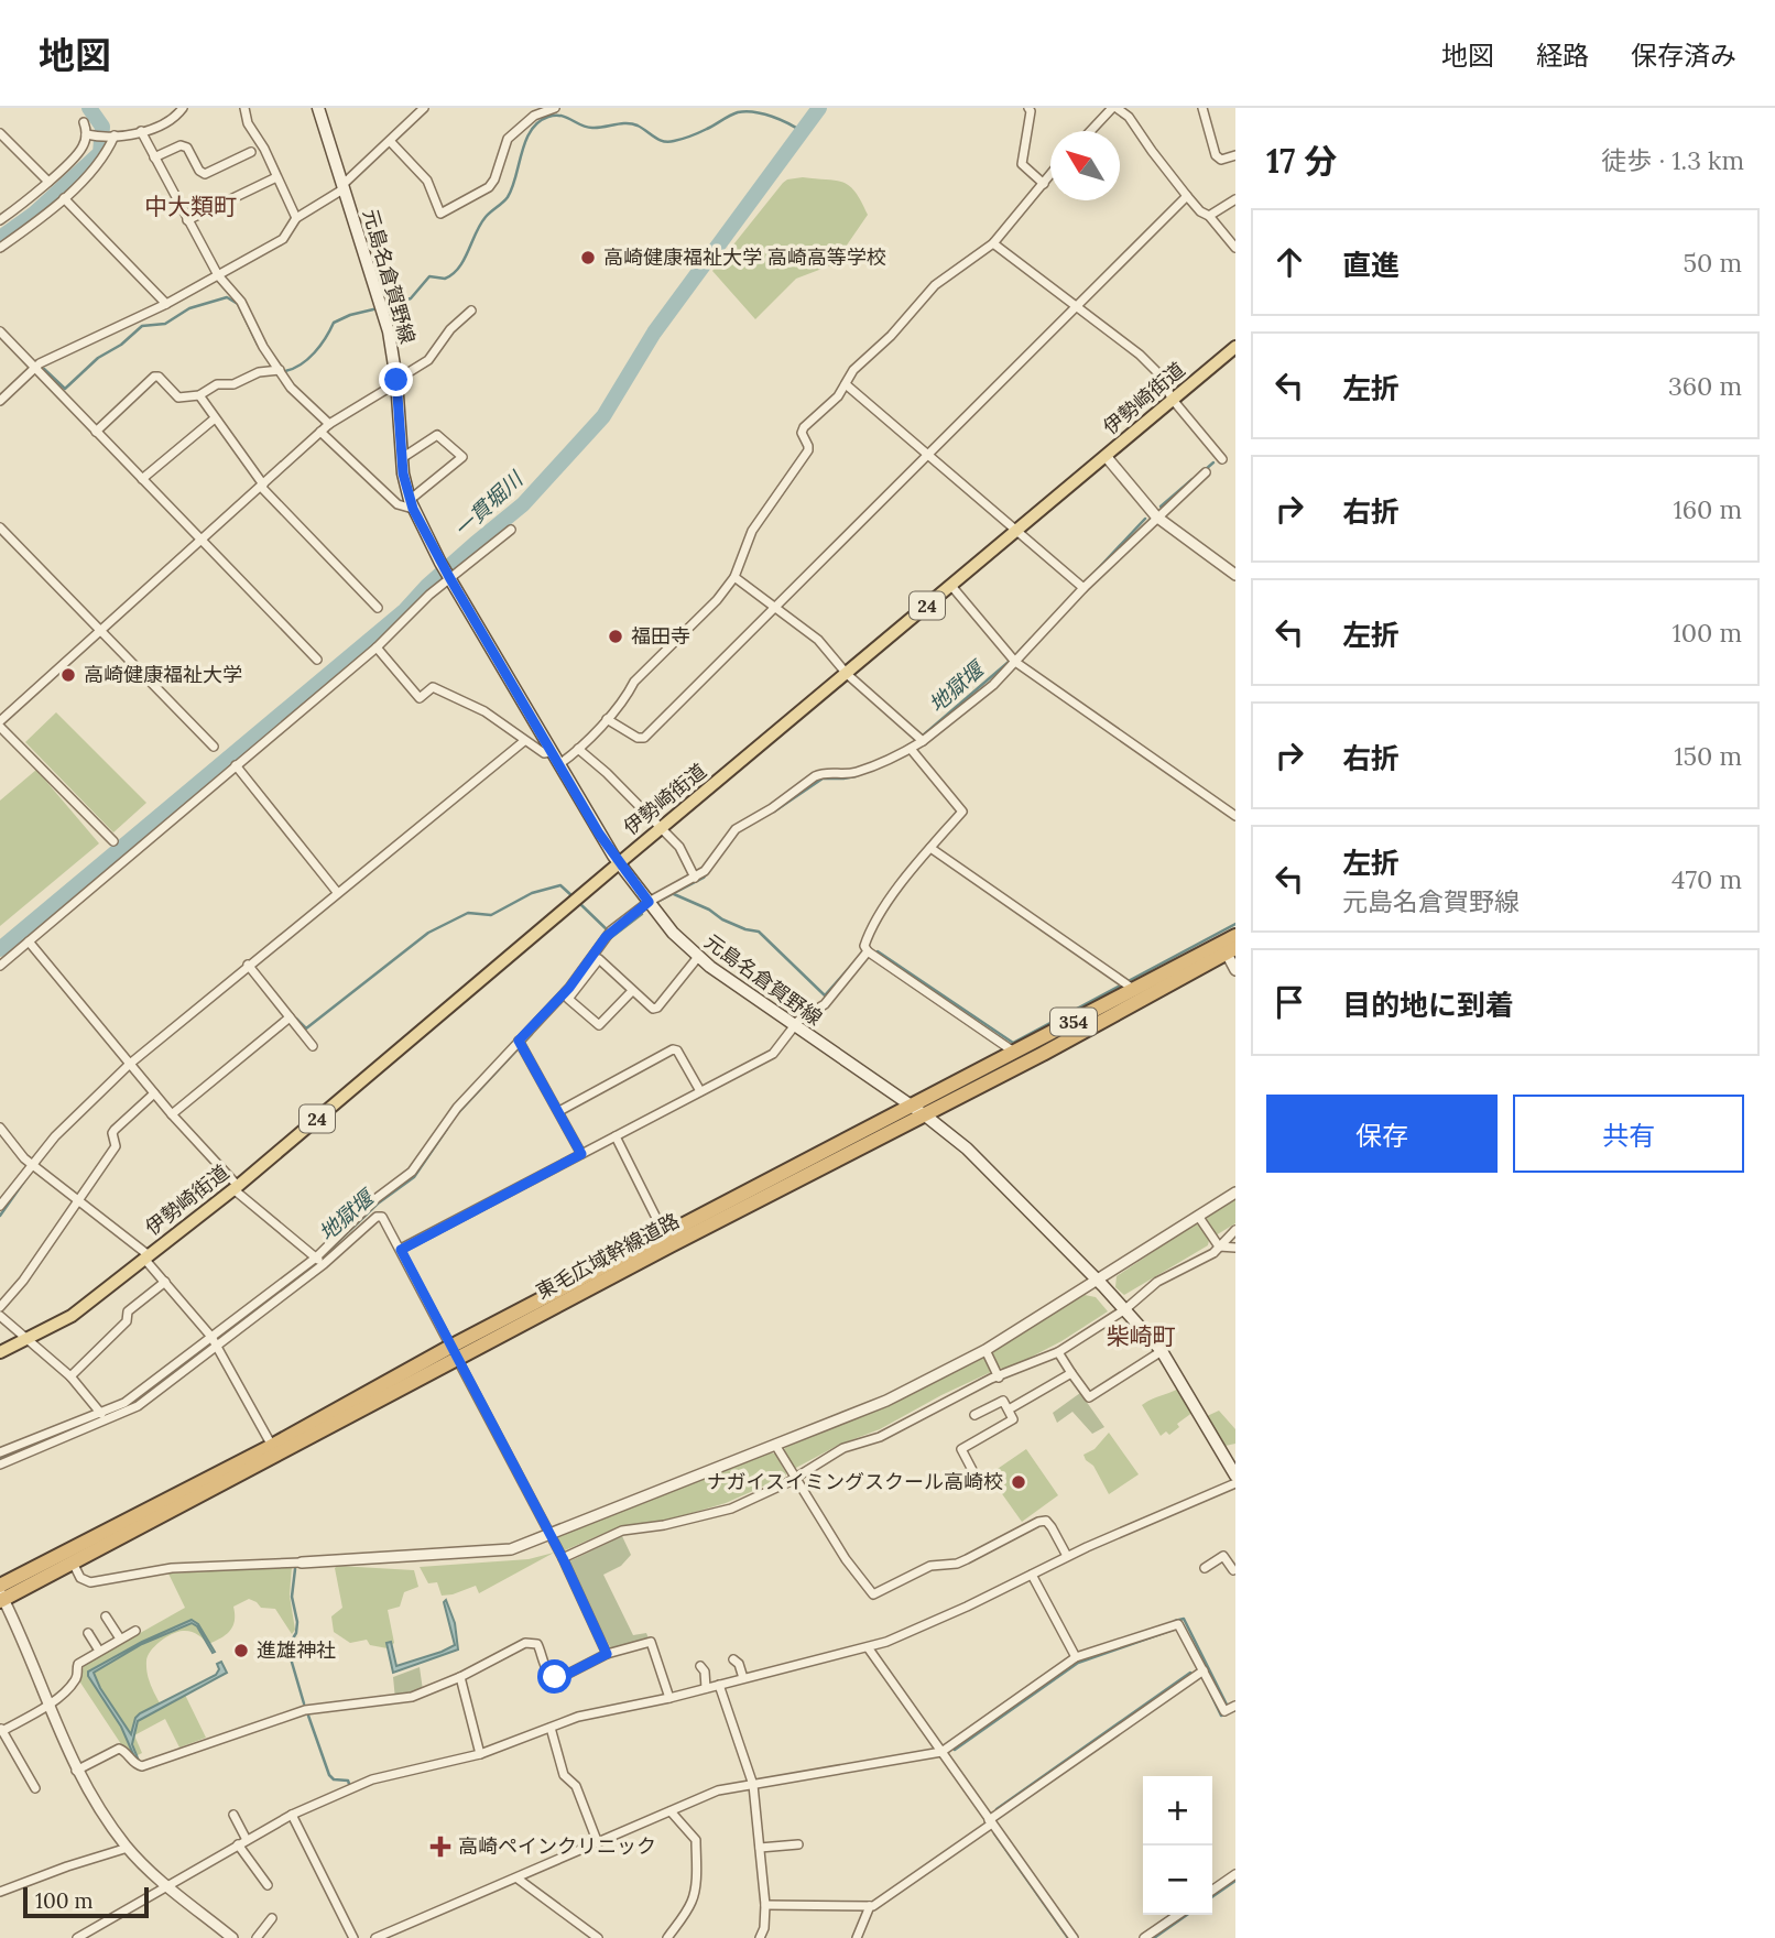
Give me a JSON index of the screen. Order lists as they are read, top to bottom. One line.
{"streets":{"highway":["354","東毛広域幹線道路"],"main road":["元島名倉賀野線","伊勢崎街道","24"]},"crossings":[["元島名倉賀野線","伊勢崎街道"],["元島名倉賀野線","東毛広域幹線道路"]],"districts":["中大類町","柴崎町"],"water":["一貫堀川","地獄堰"],"places":{"other":["高崎健康福祉大学 高崎高等学校","福田寺","高崎健康福祉大学","ナガイスイミングスクール高崎校","進雄神社"],"health":["高崎ペインクリニック"]},"scale_bar":"100 m","north":"top left","page":{"header":"地図","nav":["地図","経路","保存済み"],"heading":["17 分","徒歩 · 1.3 km"],"list":[["直進","50 m"],["左折","360 m"],["右折","160 m"],["左折","100 m"],["右折","150 m"],["左折","元島名倉賀野線","470 m"],"目的地に到着"],"buttons":["保存","共有"],"map_buttons":["+","−"],"scale":"100 m"}}
